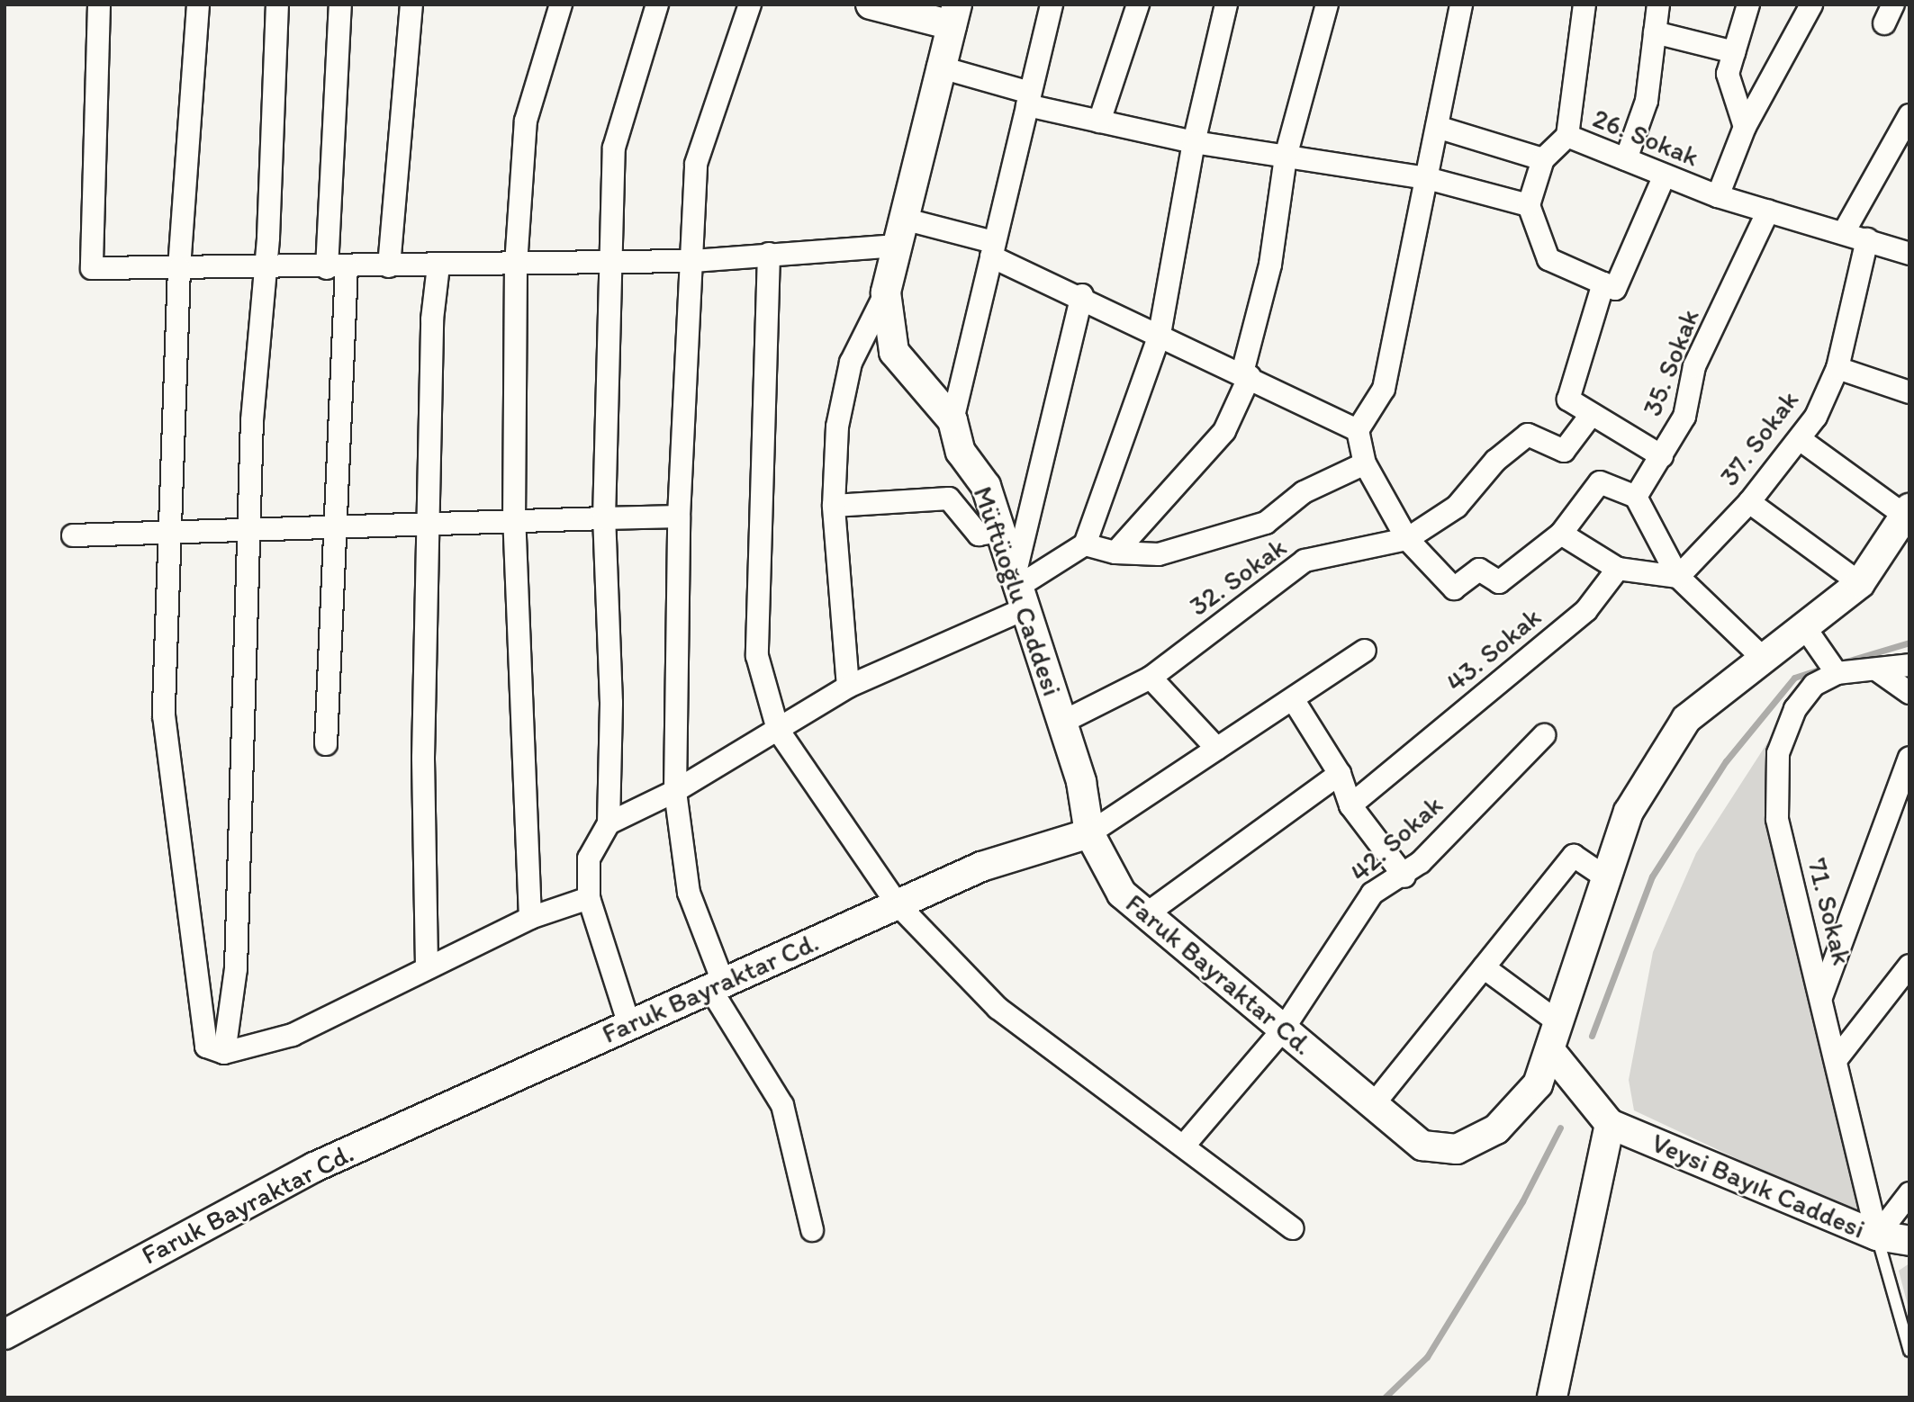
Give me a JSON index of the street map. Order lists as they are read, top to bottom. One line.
{"streets":{"street":["26. Sokak","35. Sokak","37. Sokak","32. Sokak","Müftüoğlu Caddesi","43. Sokak","42. Sokak","71. Sokak","Faruk Bayraktar Cd.","Veysi Bayık Caddesi"]},"crossings":[["26. Sokak","35. Sokak"],["26. Sokak","37. Sokak"],["32. Sokak","Müftüoğlu Caddesi"],["Müftüoğlu Caddesi","Faruk Bayraktar Cd."],["42. Sokak","Faruk Bayraktar Cd."],["71. Sokak","Faruk Bayraktar Cd."],["71. Sokak","Veysi Bayık Caddesi"]]}
